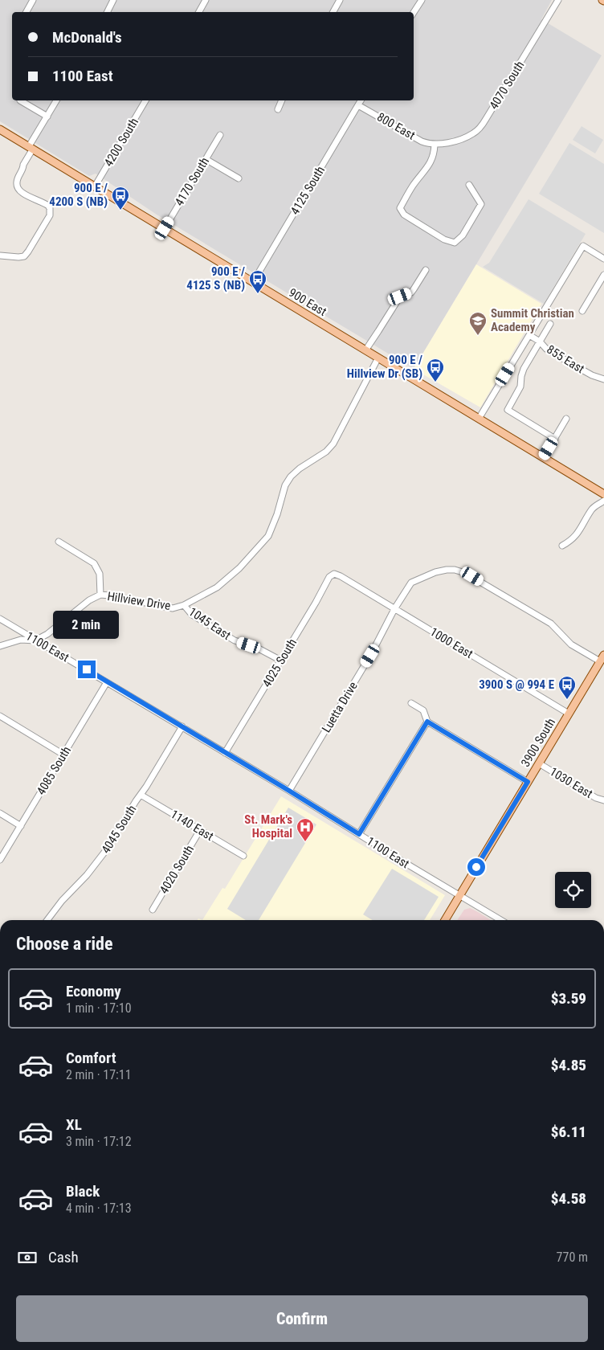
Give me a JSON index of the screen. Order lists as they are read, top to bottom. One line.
{"streets":{"main road":["900 East","3900 South"],"street":["4070 South","800 East","4200 South","4170 South","4125 South","855 East","Hillview Drive","1045 East","1000 East","1100 East","4025 South","Luetta Drive","4085 South","1030 East","1140 East","4045 South","4020 South"]},"crossings":[["4070 South","800 East"],["800 East","4125 South"],["4200 South","900 East"],["4170 South","900 East"],["4125 South","900 East"],["900 East","Hillview Drive"],["Hillview Drive","1045 East"],["Hillview Drive","1100 East"],["1045 East","4025 South"],["1000 East","4025 South"],["1000 East","Luetta Drive"],["1000 East","3900 South"],["1100 East","4025 South"],["1100 East","Luetta Drive"],["1100 East","3900 South"],["1100 East","4085 South"],["1100 East","4045 South"],["Luetta Drive","3900 South"],["3900 South","1030 East"],["1140 East","4045 South"],["1140 East","4020 South"]],"places":{"bus stop":["900 E / 4200 S (NB)","900 E / 4125 S (NB)","900 E / Hillview Dr (SB)","3900 S @ 994 E"],"school or university":["Summit Christian Academy"],"hospital":["St. Mark's Hospital"]},"page":{"banner":["McDonald's","1100 East"],"bubble":"2 min","heading":"Choose a ride","list":[{"name":"Economy","note":"1 min · 17:10","value":"$3.59"},{"name":"Comfort","note":"2 min · 17:11","value":"$4.85"},{"name":"XL","note":"3 min · 17:12","value":"$6.11"},{"name":"Black","note":"4 min · 17:13","value":"$4.58"}],"pay":["Cash","770 m"],"buttons":"Confirm"}}
